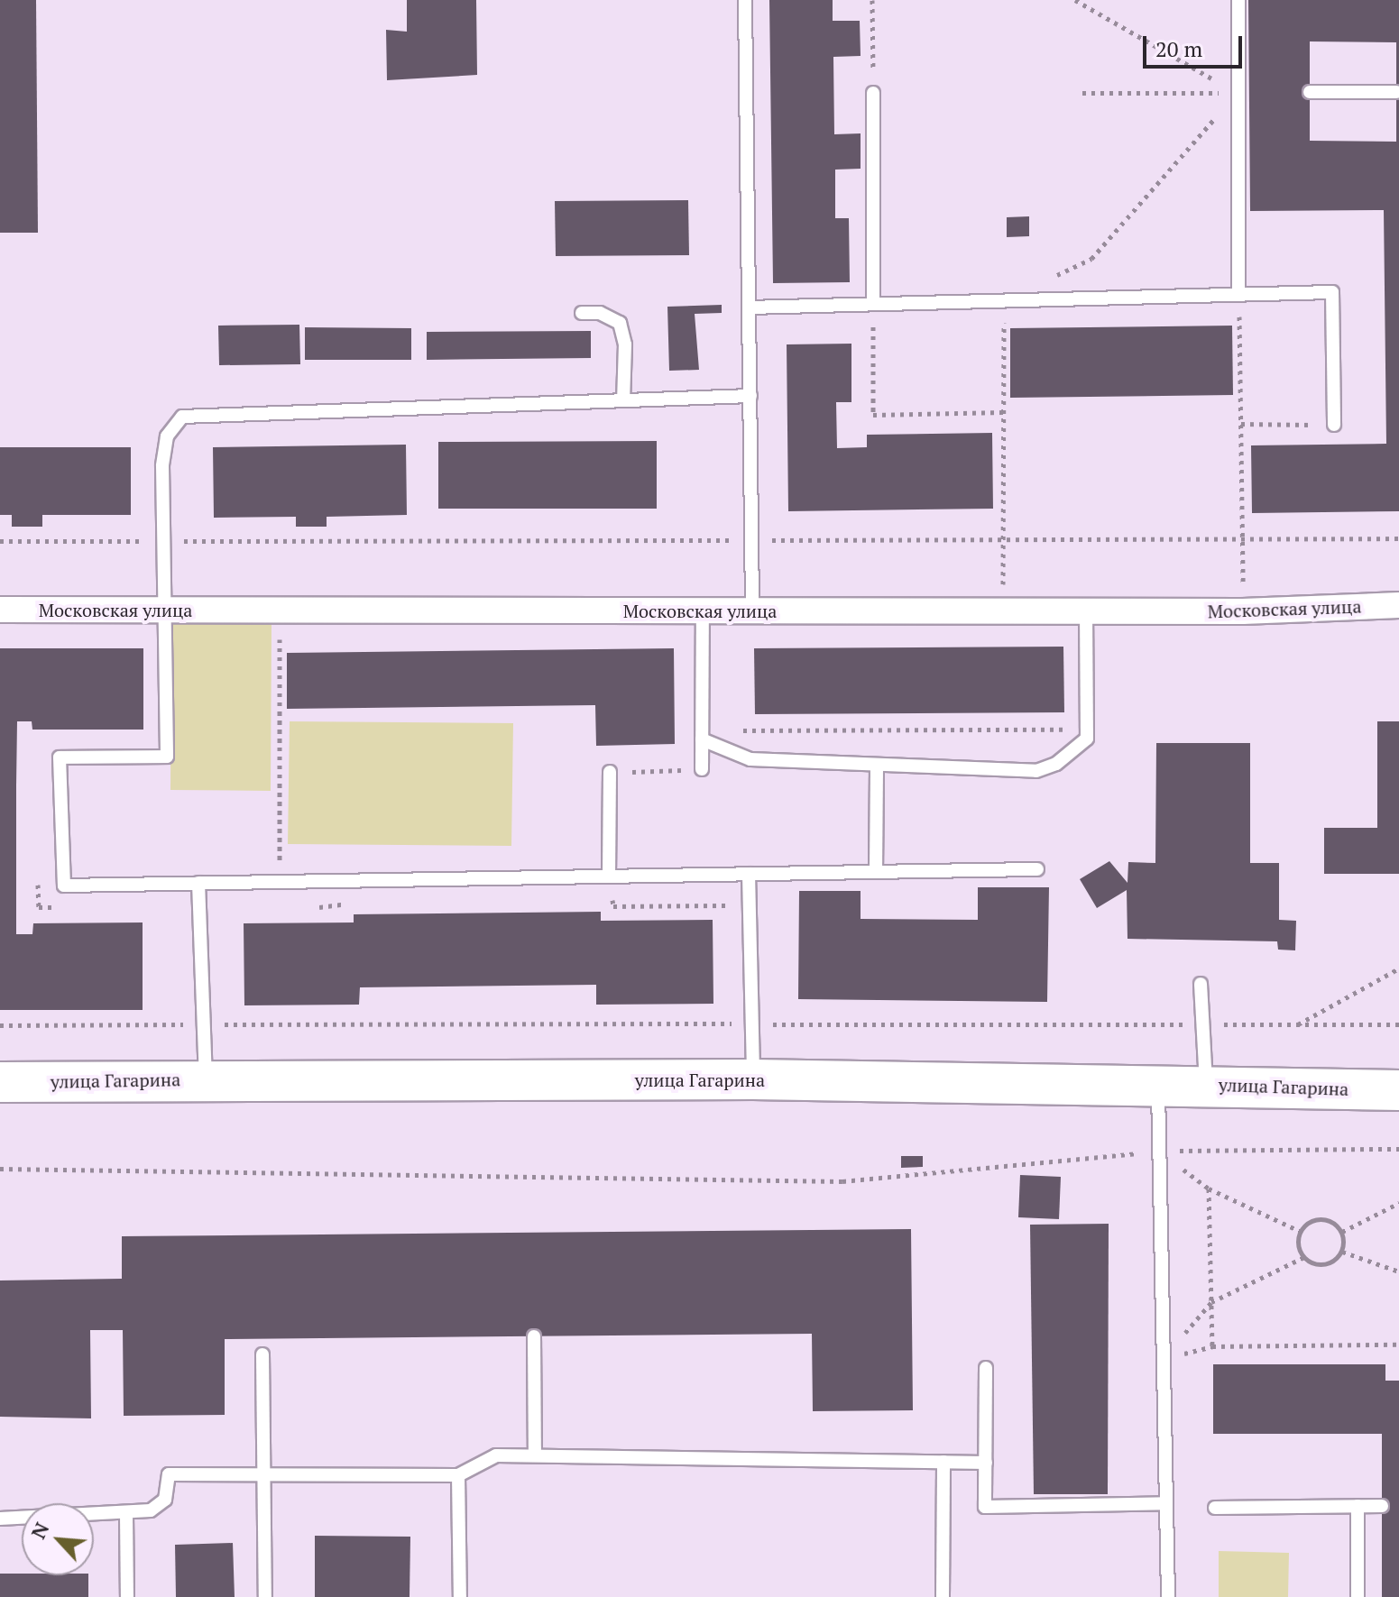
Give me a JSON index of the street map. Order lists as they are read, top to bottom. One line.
{"streets":{"main road":["улица Гагарина"],"street":["Московская улица"]},"scale_bar":"20 m","north":"top left"}
